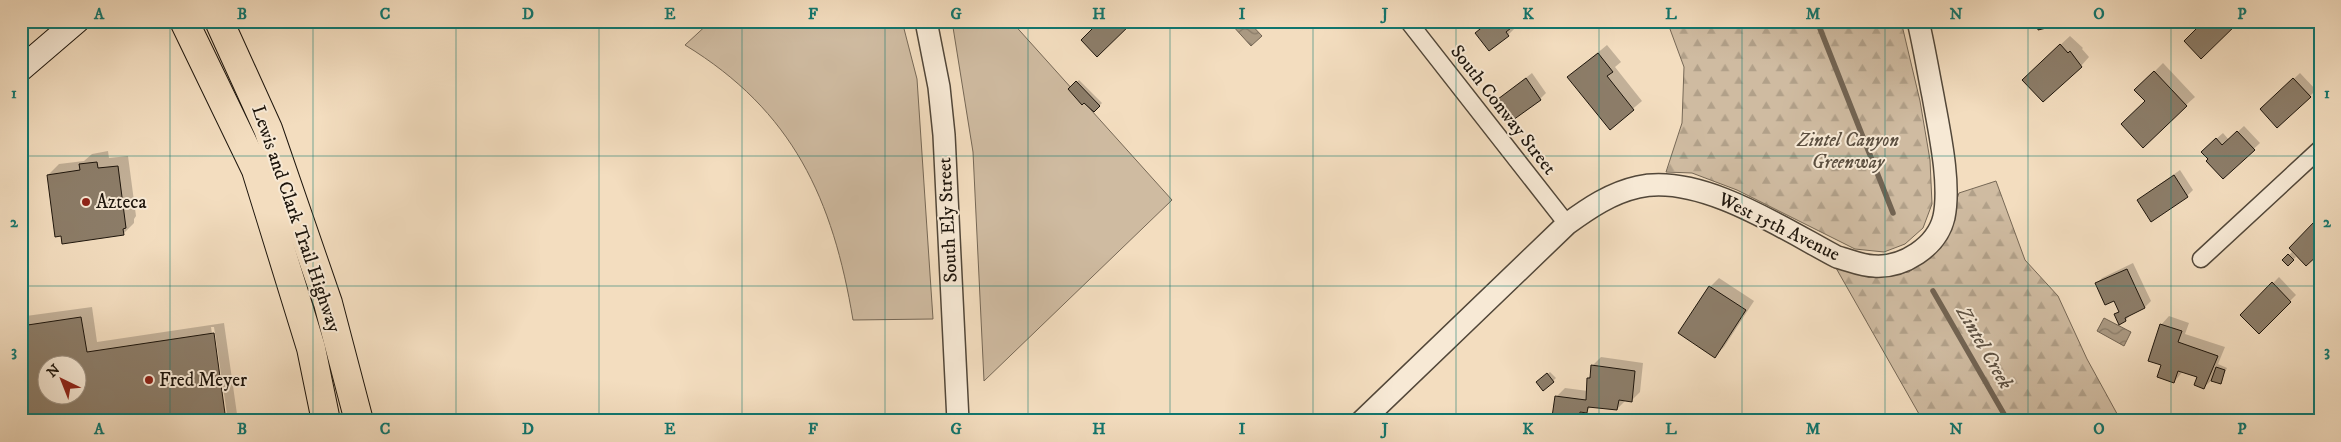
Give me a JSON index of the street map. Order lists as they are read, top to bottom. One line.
{"streets":{"highway":["Lewis and Clark Trail Highway"],"street":["South Conway Street","South Ely Street","West 15th Avenue"]},"crossings":[["South Conway Street","West 15th Avenue"]],"water":["Zintel Creek"],"parks":["Zintel Canyon Greenway"],"places":["Azteca","Fred Meyer"],"north":"top left","grid":{"columns":["A","B","C","D","E","F","G","H","I","J","K","L","M","N","O","P"],"rows":["1","2","3"]}}
